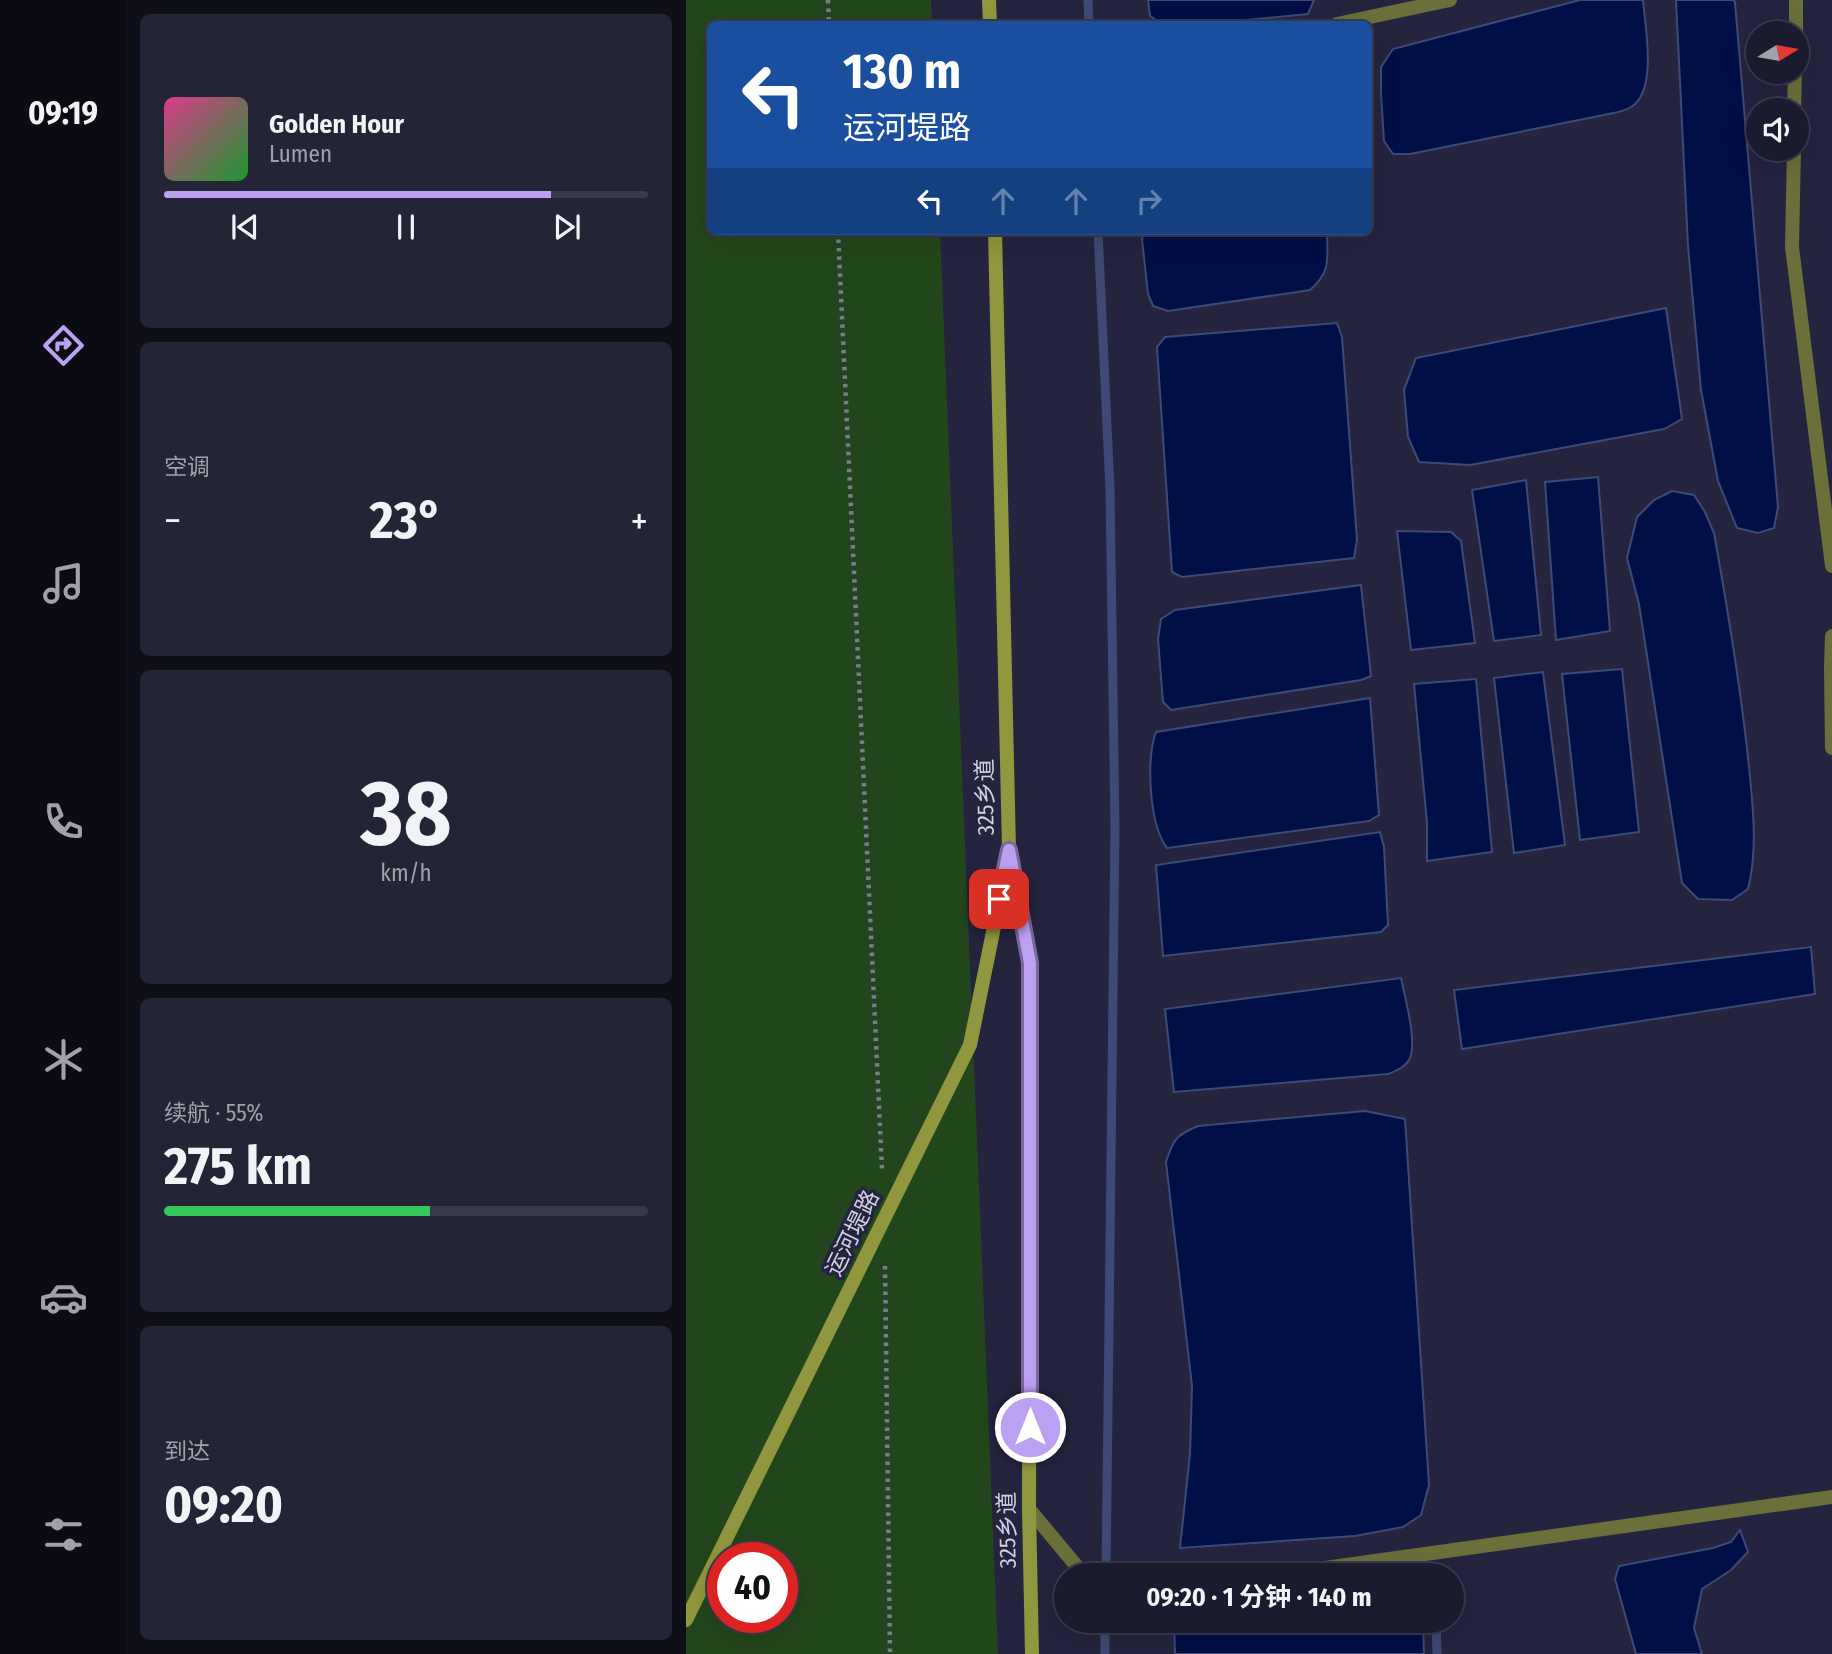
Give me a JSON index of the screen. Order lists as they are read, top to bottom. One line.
{"streets":{"street":["325乡道","运河堤路"]},"crossings":[["325乡道","运河堤路"]],"north":"right","page":{"tabs":"09:19","turn":["130 m","运河堤路"],"song":["Golden Hour","Lumen"],"tile":["空调",["38","km/h"],["续航 · 55%","275 km"],["到达","09:20"]],"heat":["−","23°","+"],"limit":"40","trip":"09:20 · 1 分钟 · 140 m"}}
